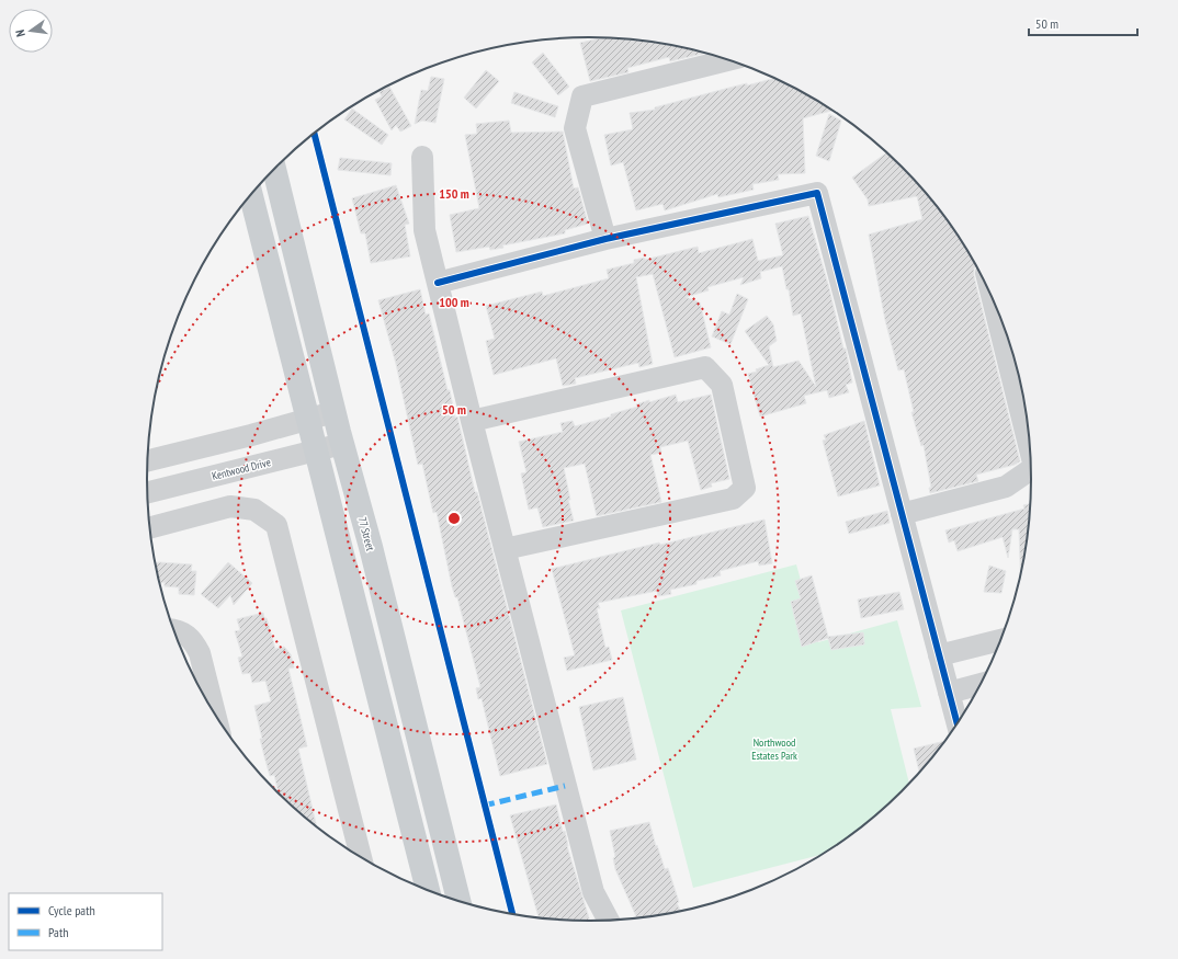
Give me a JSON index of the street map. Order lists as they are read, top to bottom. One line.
{"streets":{"main road":["77 Street"],"street":["Kentwood Drive"]},"crossings":[["Kentwood Drive","77 Street"]],"parks":["Northwood Estates Park"],"legend":["Cycle path","Path"],"scale_bar":"50 m","north":"left","rings":["150 m","100 m","50 m"]}
